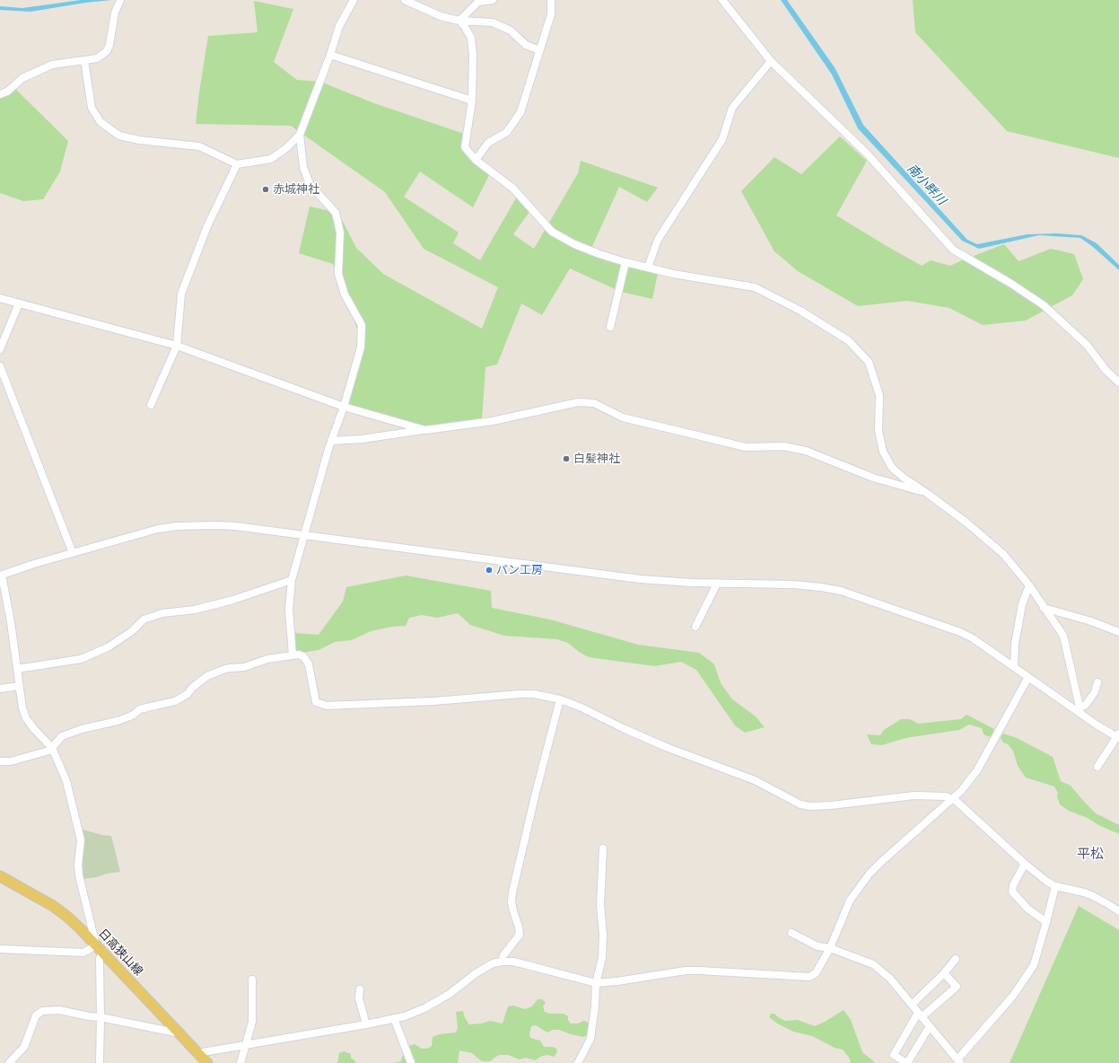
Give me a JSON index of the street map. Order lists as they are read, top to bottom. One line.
{"streets":{"main road":["日高狭山線"]},"districts":["平松"],"water":["南小畔川"],"places":["赤城神社","白髪神社","パン工房"]}
